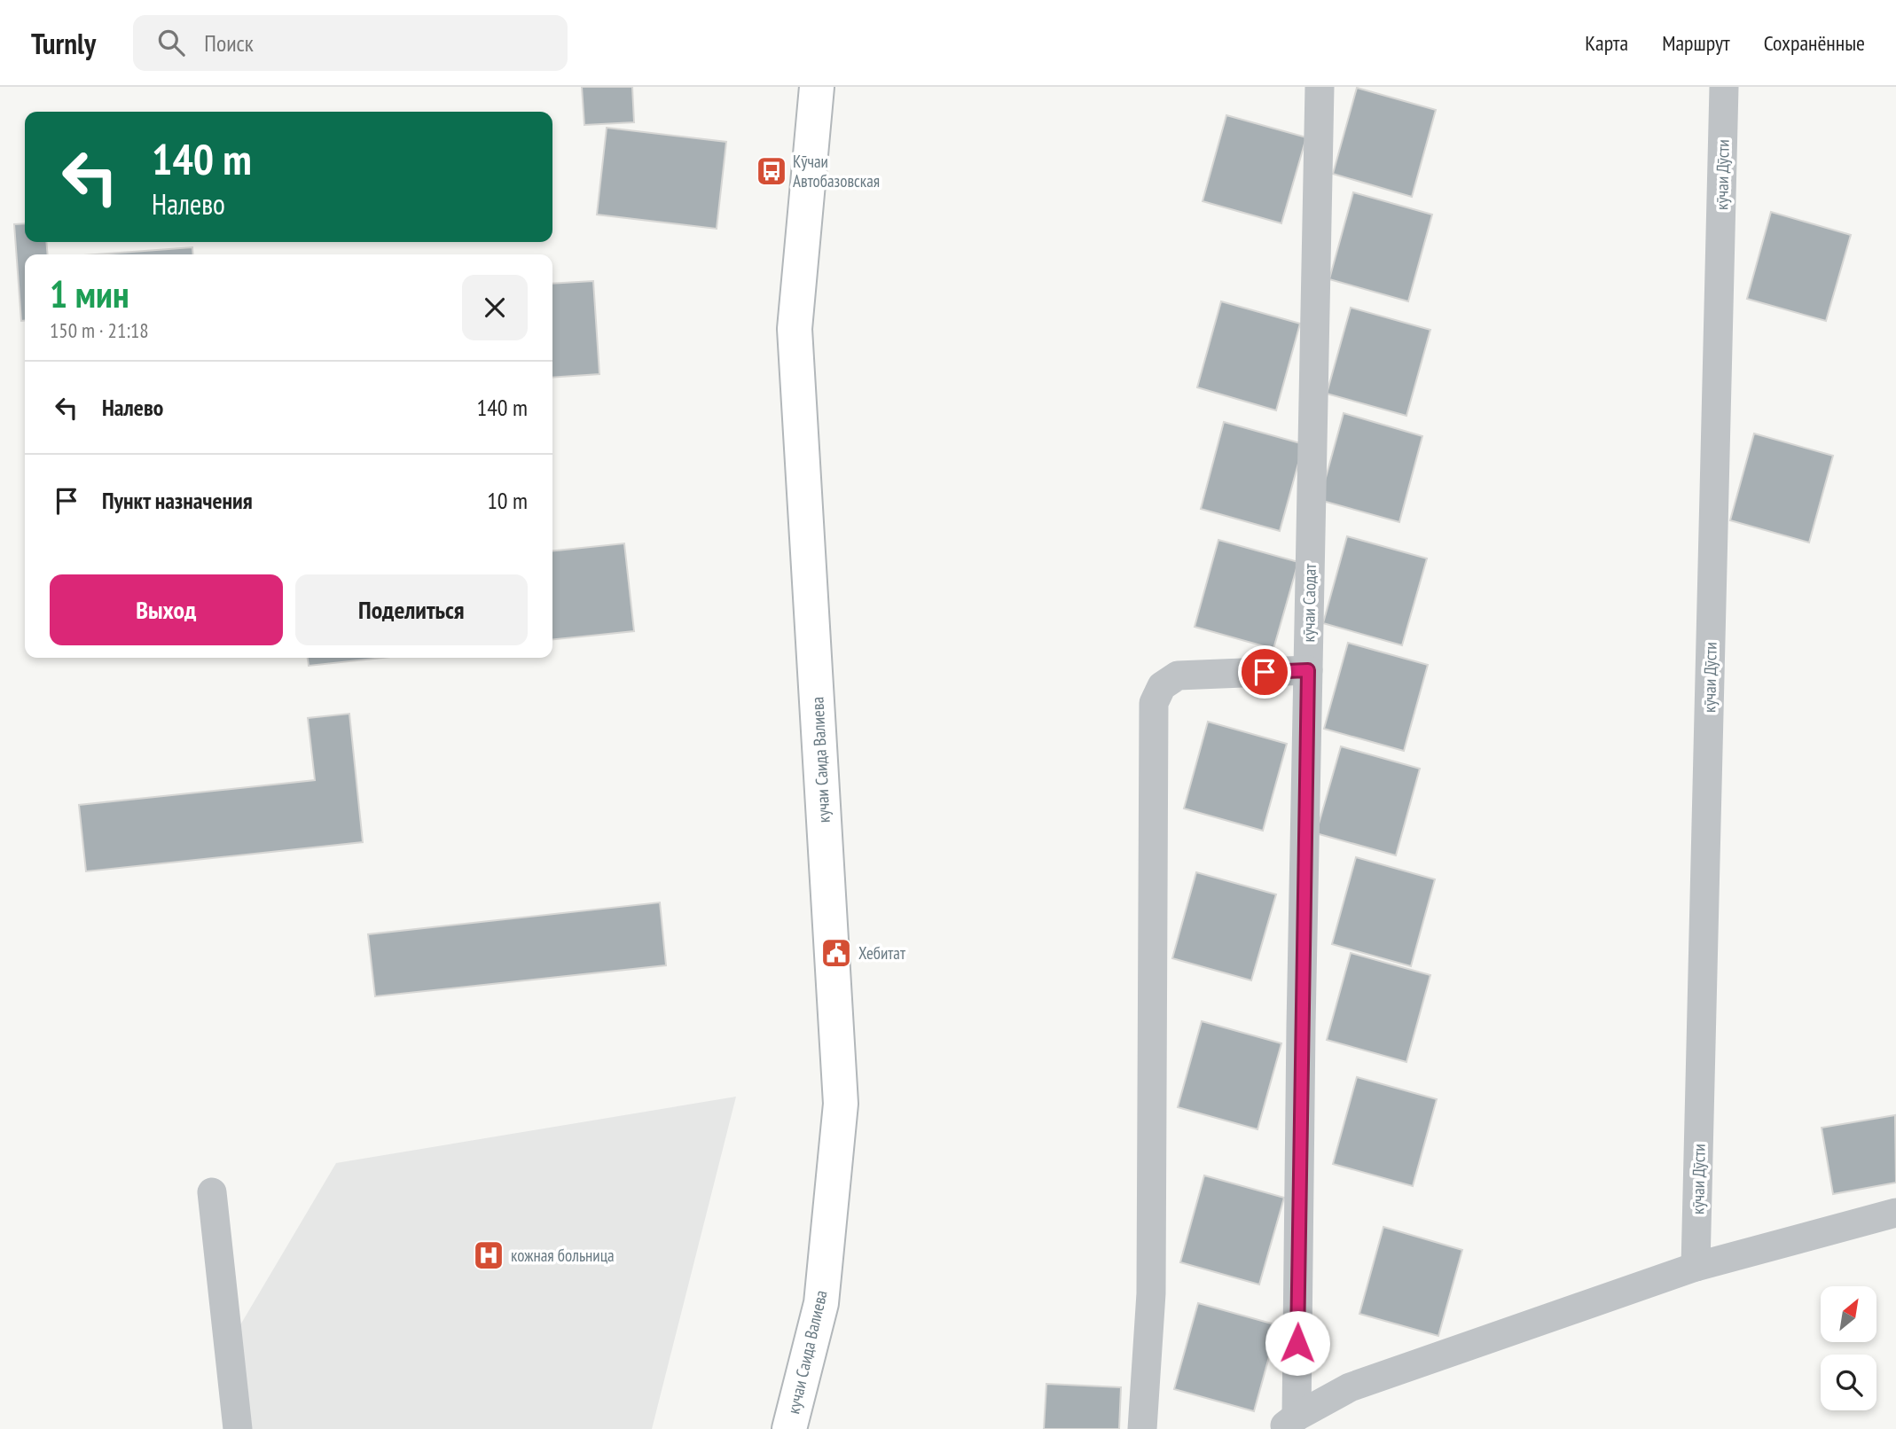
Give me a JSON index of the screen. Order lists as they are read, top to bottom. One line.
{"streets":{"street":["кӯчаи Дӯсти","кӯчаи Саодат","кучаи Саида Валиева"]},"places":{"bus stop":["Кӯчаи Автобазовская"],"public building":["Хебитат"],"hospital":["кожная больница"]},"north":"top right","page":{"header":"Turnly","search":"Поиск","nav":["Карта","Маршрут","Сохранённые"],"turn":["140 m","Налево"],"heading":["1 мин","150 m · 21:18"],"list":[{"name":"Налево","value":"140 m"},{"name":"Пункт назначения","value":"10 m"}],"buttons":["Выход","Поделиться"]}}
